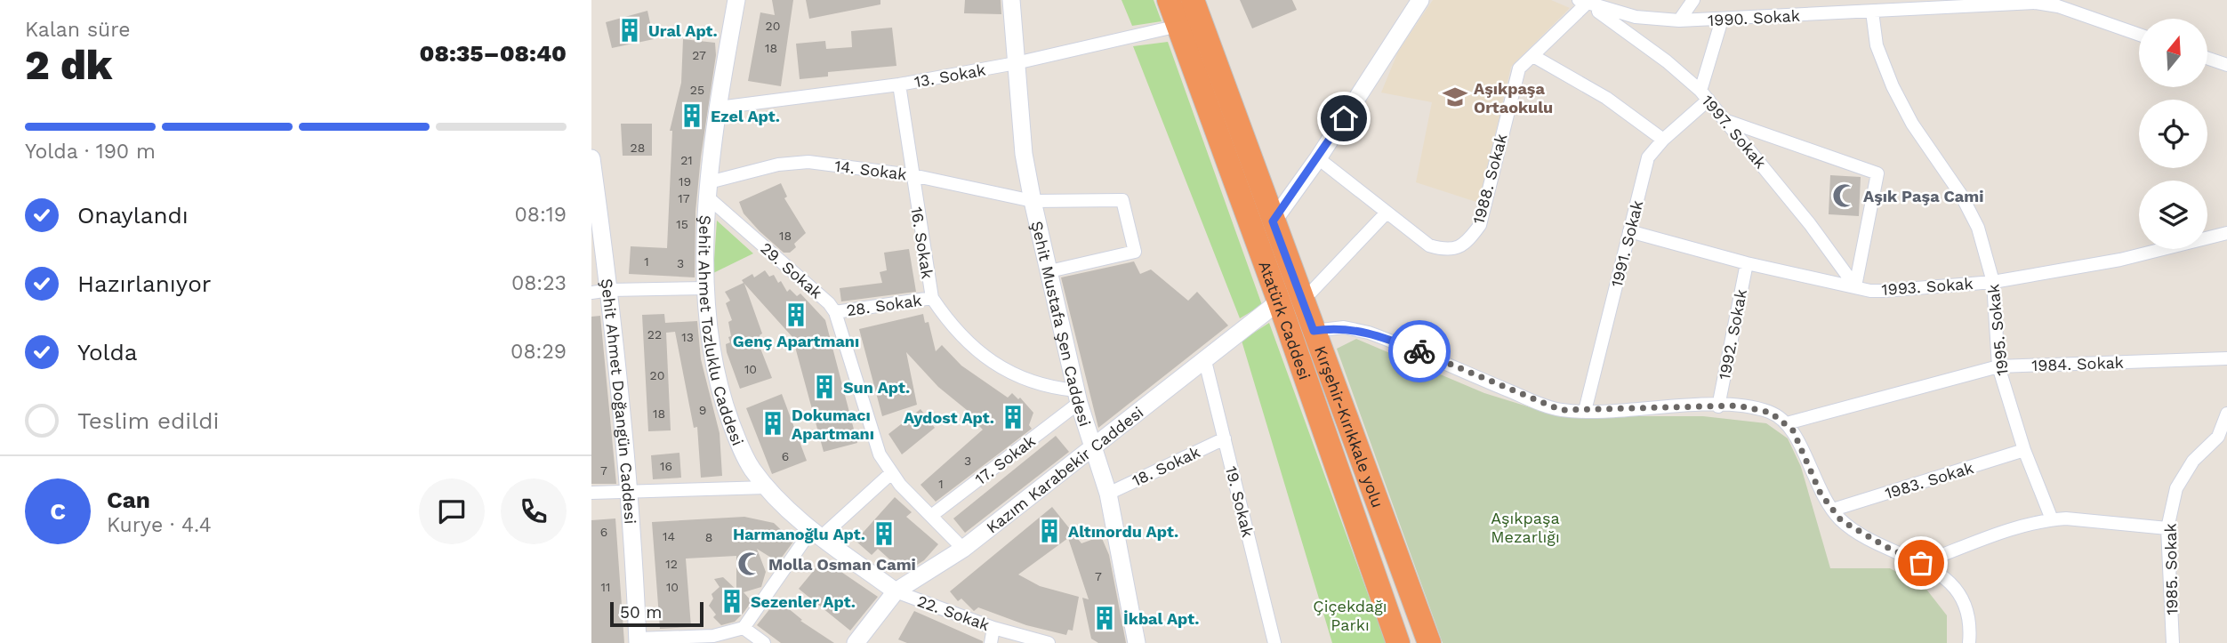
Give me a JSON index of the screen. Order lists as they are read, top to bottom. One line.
{"streets":{"highway":["Atatürk Caddesi","Kırşehir-Kırıkkale yolu"],"street":["1990. Sokak","13. Sokak","1997. Sokak","14. Sokak","1988. Sokak","16. Sokak","1991. Sokak","29. Sokak","1993. Sokak","28. Sokak","Şehit Mustafa Şen Caddesi","Şehit Ahmet Tozluklu Caddesi","1995. Sokak","1992. Sokak","1984. Sokak","Şehit Ahmet Doğangün Caddesi","17. Sokak","18. Sokak","Kazım Karabekir Caddesi","1983. Sokak","19. Sokak","1985. Sokak","22. Sokak"]},"crossings":[["1990. Sokak","1997. Sokak"],["1990. Sokak","1988. Sokak"],["1990. Sokak","1995. Sokak"],["13. Sokak","16. Sokak"],["13. Sokak","Atatürk Caddesi"],["13. Sokak","Şehit Mustafa Şen Caddesi"],["13. Sokak","Şehit Ahmet Tozluklu Caddesi"],["1997. Sokak","1988. Sokak"],["1997. Sokak","1991. Sokak"],["1997. Sokak","1993. Sokak"],["14. Sokak","16. Sokak"],["14. Sokak","29. Sokak"],["14. Sokak","Şehit Mustafa Şen Caddesi"],["14. Sokak","Şehit Ahmet Tozluklu Caddesi"],["16. Sokak","28. Sokak"],["16. Sokak","Şehit Mustafa Şen Caddesi"],["16. Sokak","17. Sokak"],["1991. Sokak","1993. Sokak"],["29. Sokak","28. Sokak"],["29. Sokak","Şehit Ahmet Tozluklu Caddesi"],["29. Sokak","17. Sokak"],["29. Sokak","Kazım Karabekir Caddesi"],["1993. Sokak","1995. Sokak"],["1993. Sokak","1992. Sokak"],["Atatürk Caddesi","Kırşehir-Kırıkkale yolu"],["Atatürk Caddesi","Kazım Karabekir Caddesi"],["Şehit Mustafa Şen Caddesi","17. Sokak"],["Şehit Mustafa Şen Caddesi","18. Sokak"],["Şehit Mustafa Şen Caddesi","Kazım Karabekir Caddesi"],["Şehit Ahmet Tozluklu Caddesi","Kazım Karabekir Caddesi"],["Şehit Ahmet Tozluklu Caddesi","22. Sokak"],["1995. Sokak","1984. Sokak"],["1995. Sokak","1983. Sokak"],["Kırşehir-Kırıkkale yolu","Kazım Karabekir Caddesi"],["18. Sokak","19. Sokak"],["Kazım Karabekir Caddesi","19. Sokak"],["Kazım Karabekir Caddesi","22. Sokak"]],"parks":["Aşıkpaşa Mezarlığı","Çiçekdağı Parkı"],"places":{"building":["Ural Apt.","Ezel Apt.","Genç Apartmanı","Sun Apt.","Aydost Apt.","Dokumacı Apartmanı","Altınordu Apt.","Harmanoğlu Apt.","Sezenler Apt.","İkbal Apt."],"school or university":["Aşıkpaşa Ortaokulu"],"mosque":["Aşık Paşa Cami","Molla Osman Cami"]},"house_numbers":["20","18","27","25","28","21","19","17","15","18","1","3","22","13","10","20","9","18","6","3","16","7","1","6","14","8","12","7","11","10"],"scale_bar":"50 m","north":"top","page":{"heading":["2 dk","Kalan süre","08:35–08:40"],"panel":["Can","Kurye · 4.4"],"bar":"Yolda · 190 m","list":[["Onaylandı","08:19"],["Hazırlanıyor","08:23"],["Yolda","08:29"],"Teslim edildi"],"round":"C","scale":"50 m"}}
